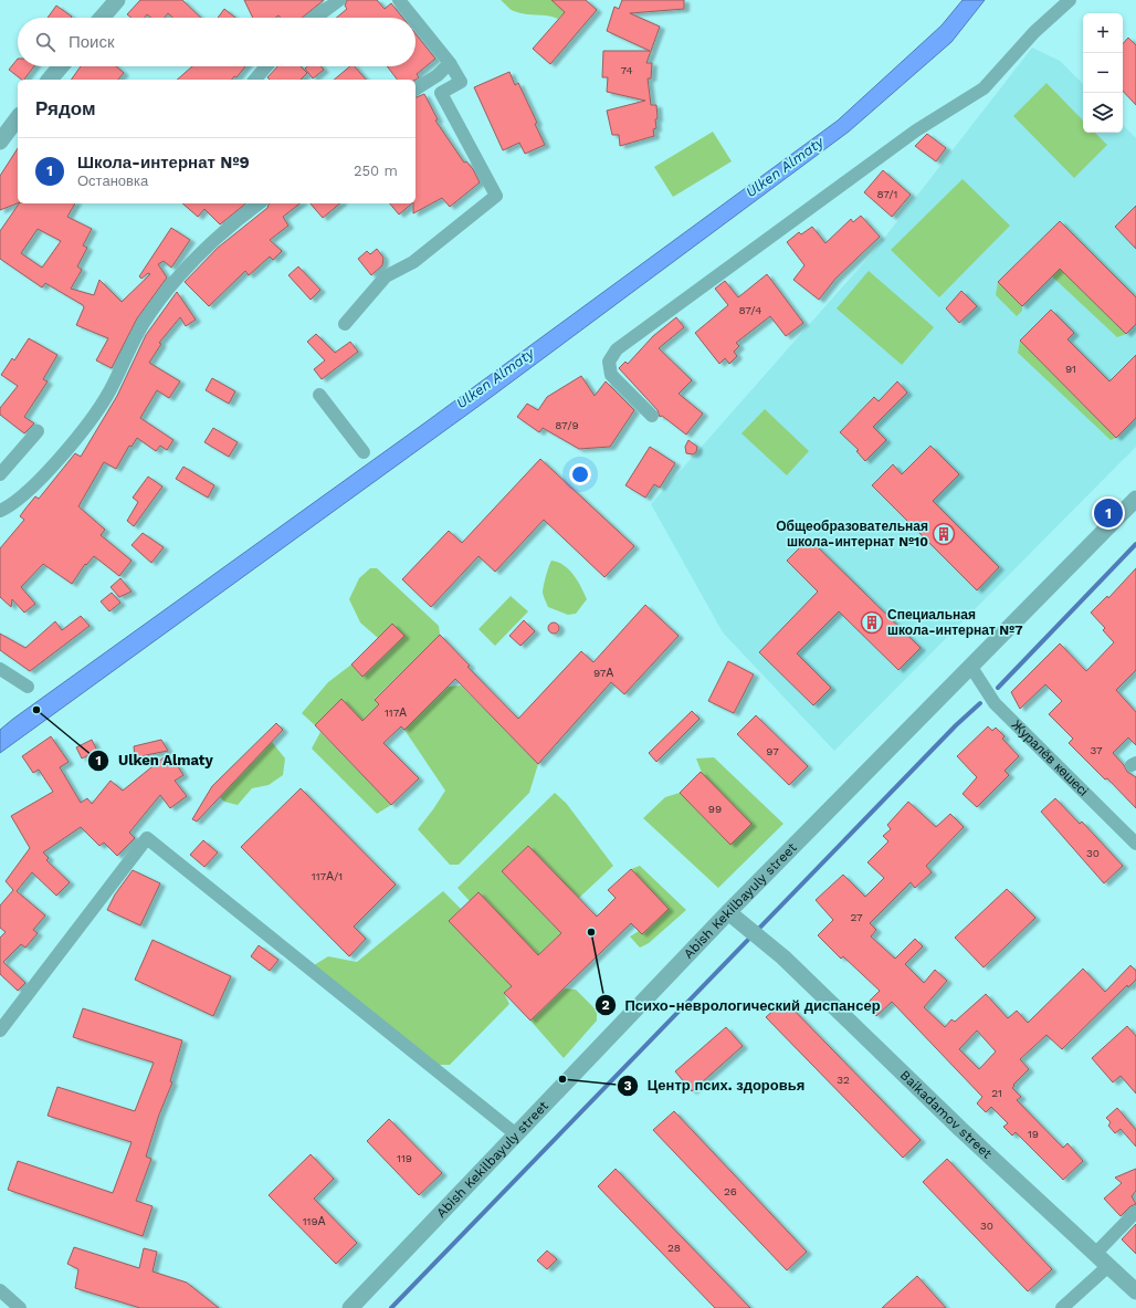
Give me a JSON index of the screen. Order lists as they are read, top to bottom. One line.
{"streets":{"street":["Журалёв көшесі","Abish Kekilbayuly street","Baikadamov street"]},"crossings":[["Журалёв көшесі","Abish Kekilbayuly street"],["Abish Kekilbayuly street","Baikadamov street"]],"water":["Ulken Almaty"],"places":{"building":["Общеобразовательная школа-интернат №10","Специальная школа-интернат №7"],"other":["Ulken Almaty","Психо-неврологический диспансер","Центр псих. здоровья"]},"house_numbers":["74","87/1","87/4","91","87/9","97А","117А","37","97","99","30","117А/1","27","32","21","19","119","26","119А","30","28"],"page":{"map_buttons":["+","−"],"search":"Поиск","heading":"Рядом","list":[{"mark":"1","name":"Школа-интернат №9","note":"Остановка","value":"250 m"}],"pins":"1"}}
